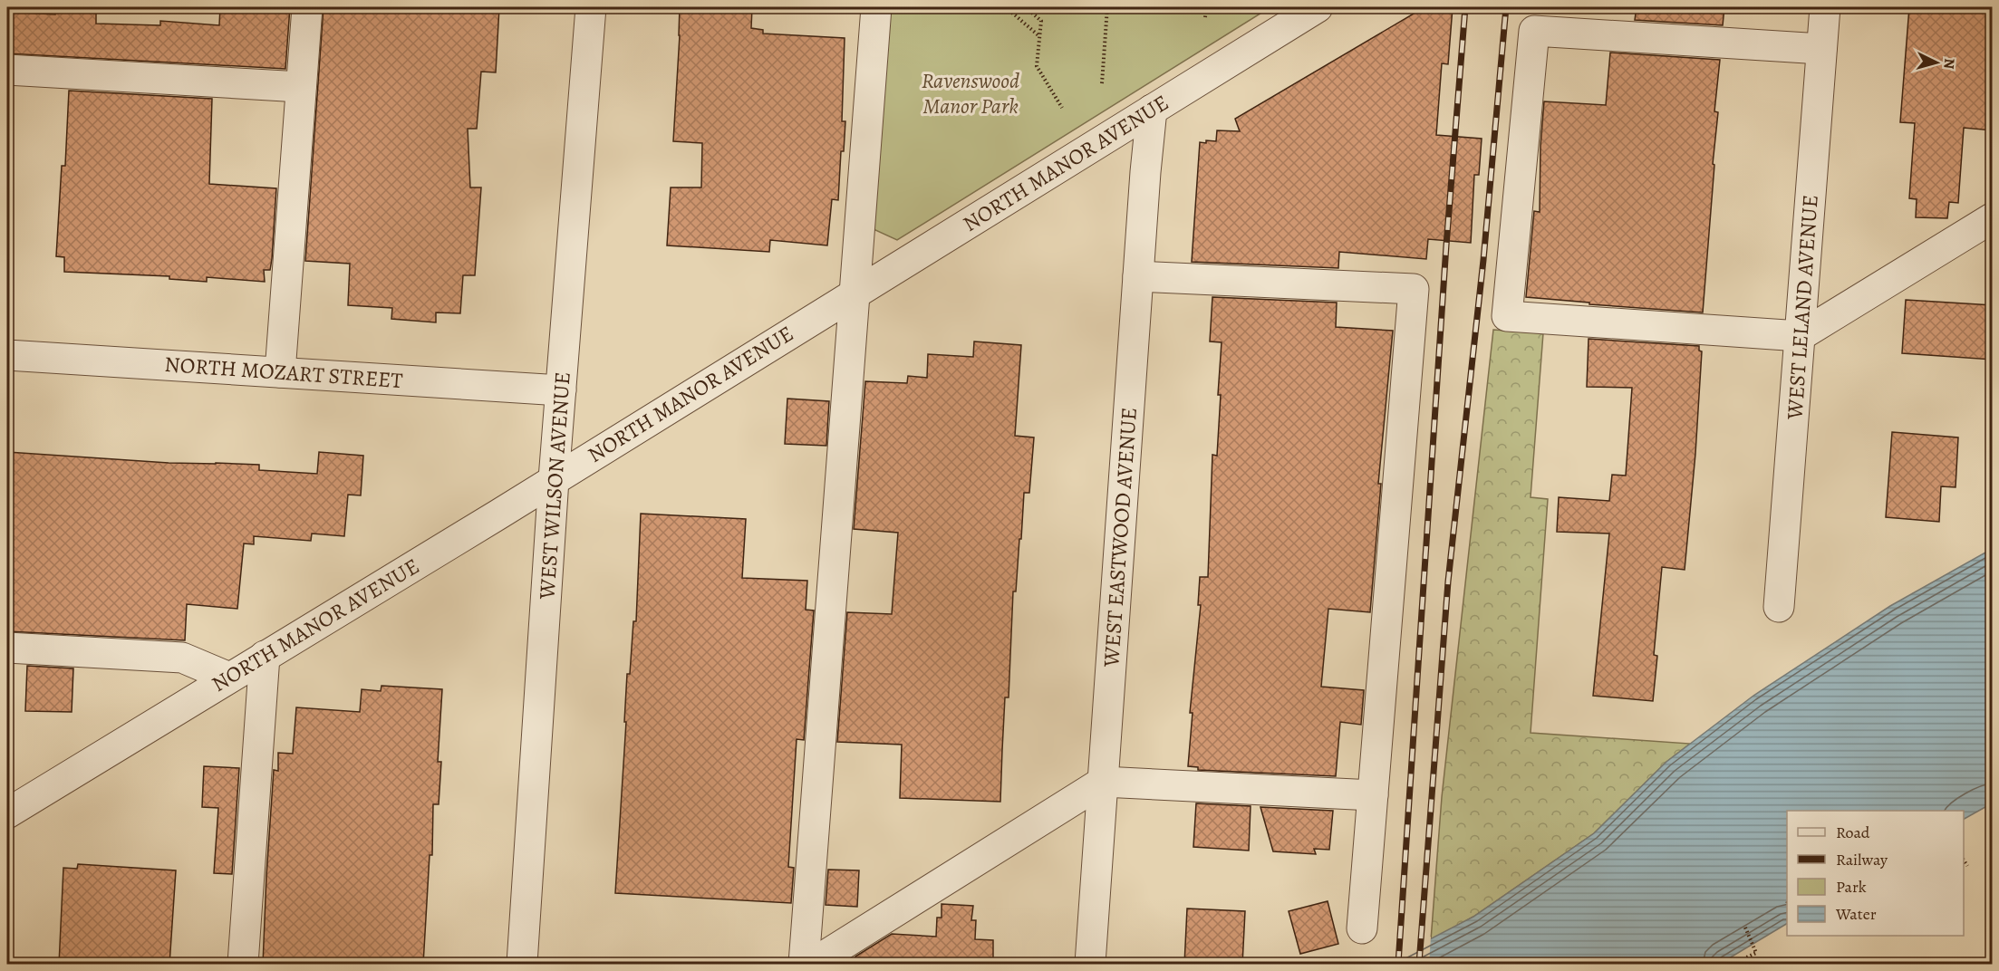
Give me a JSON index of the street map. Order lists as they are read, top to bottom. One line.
{"streets":{"street":["NORTH MANOR AVENUE","WEST LELAND AVENUE","NORTH MOZART STREET","WEST WILSON AVENUE","WEST EASTWOOD AVENUE"]},"crossings":[["NORTH MANOR AVENUE","WEST WILSON AVENUE"],["NORTH MANOR AVENUE","WEST EASTWOOD AVENUE"],["NORTH MOZART STREET","WEST WILSON AVENUE"]],"parks":["Ravenswood Manor Park"],"legend":["Road","Railway","Park","Water"],"north":"right"}
